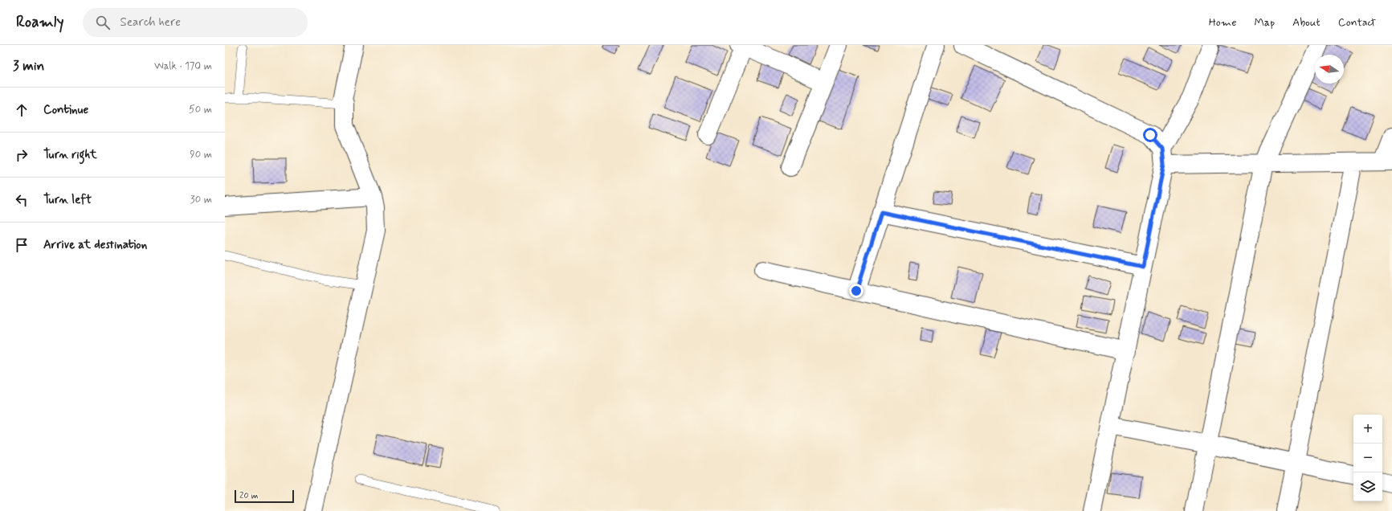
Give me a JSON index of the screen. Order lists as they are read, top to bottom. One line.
{"scale_bar":"20 m","north":"left","page":{"header":"Roamly","search":"Search here","nav":["Home","Map","About","Contact"],"heading":["3 min","Walk · 170 m"],"list":[["Continue","50 m"],["Turn right","90 m"],["Turn left","30 m"],"Arrive at destination"],"map_buttons":["+","−"],"scale":"20 m"}}
